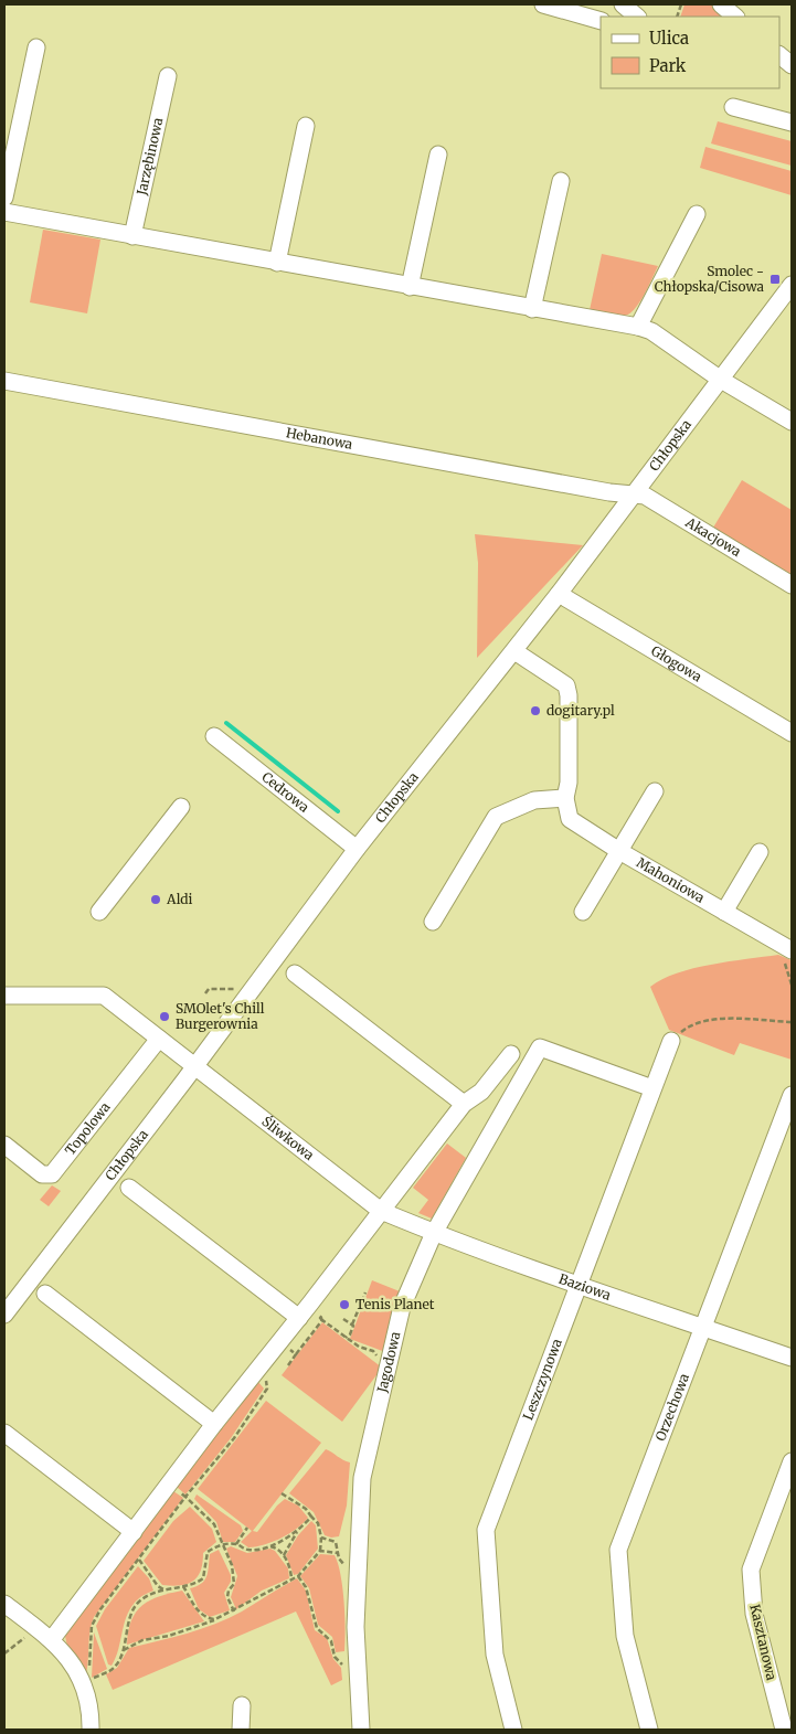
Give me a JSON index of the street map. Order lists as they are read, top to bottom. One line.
{"streets":{"street":["Jarzębinowa","Hebanowa","Chłopska","Akacjowa","Głogowa","Cedrowa","Mahoniowa","Topolowa","Śliwkowa","Baziowa","Jagodowa","Leszczynowa","Orzechowa","Kasztanowa"]},"crossings":[["Hebanowa","Chłopska"],["Hebanowa","Akacjowa"],["Chłopska","Akacjowa"],["Chłopska","Głogowa"],["Chłopska","Cedrowa"],["Chłopska","Mahoniowa"],["Chłopska","Śliwkowa"],["Śliwkowa","Baziowa"],["Baziowa","Jagodowa"],["Baziowa","Leszczynowa"],["Baziowa","Orzechowa"],["Jagodowa","Leszczynowa"]],"places":{"transit":["Smolec - Chłopska/Cisowa"],"other":["dogitary.pl","Aldi","SMOlet's Chill Burgerownia","Tenis Planet"]},"legend":["Ulica","Park"]}
